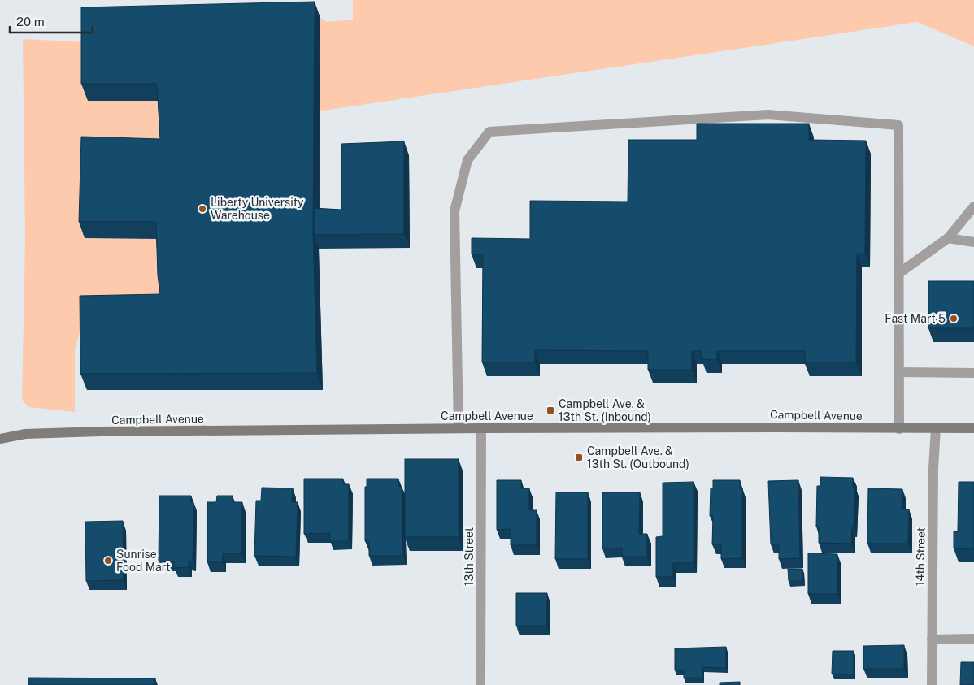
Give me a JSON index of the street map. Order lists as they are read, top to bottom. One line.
{"streets":{"main road":["Campbell Avenue"],"street":["13th Street","14th Street"]},"crossings":[["Campbell Avenue","13th Street"],["Campbell Avenue","14th Street"]],"places":{"other":["Liberty University Warehouse","Fast Mart 5","Sunrise Food Mart"],"transit":["Campbell Ave. & 13th St. (Inbound)","Campbell Ave. & 13th St. (Outbound)"]},"scale_bar":"20 m"}
